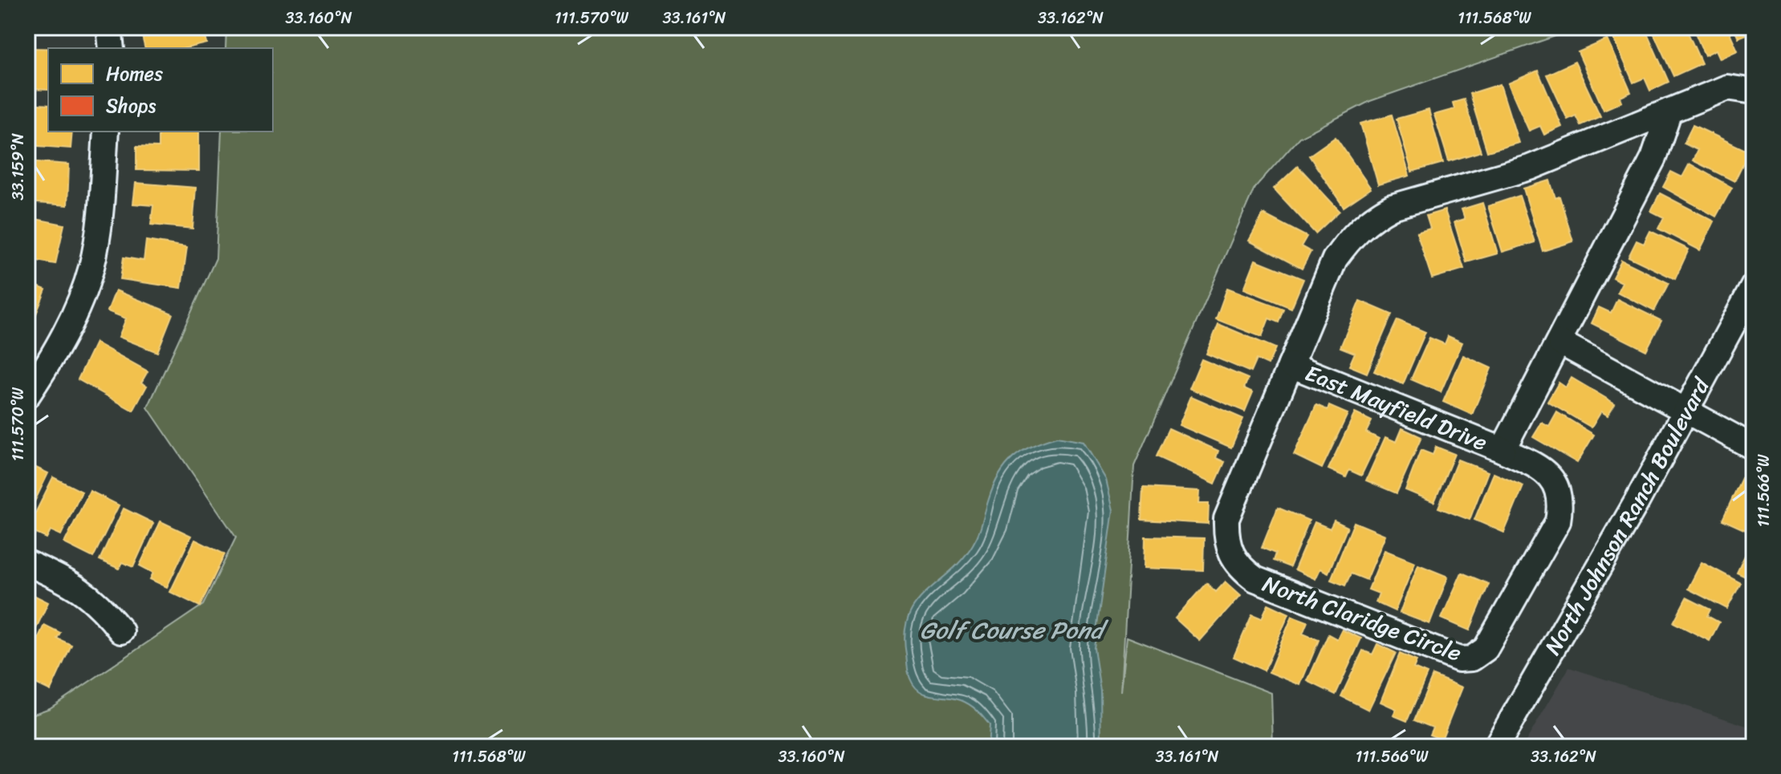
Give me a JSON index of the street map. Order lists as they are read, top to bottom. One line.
{"streets":{"street":["East Mayfield Drive","North Johnson Ranch Boulevard","North Claridge Circle"]},"crossings":[["East Mayfield Drive","North Claridge Circle"]],"water":["Golf Course Pond"],"legend":["Homes","Shops"],"coordinates":["33.160°N","111.570°W","33.161°N","33.162°N","111.568°W","33.159°N","111.566°W"]}
